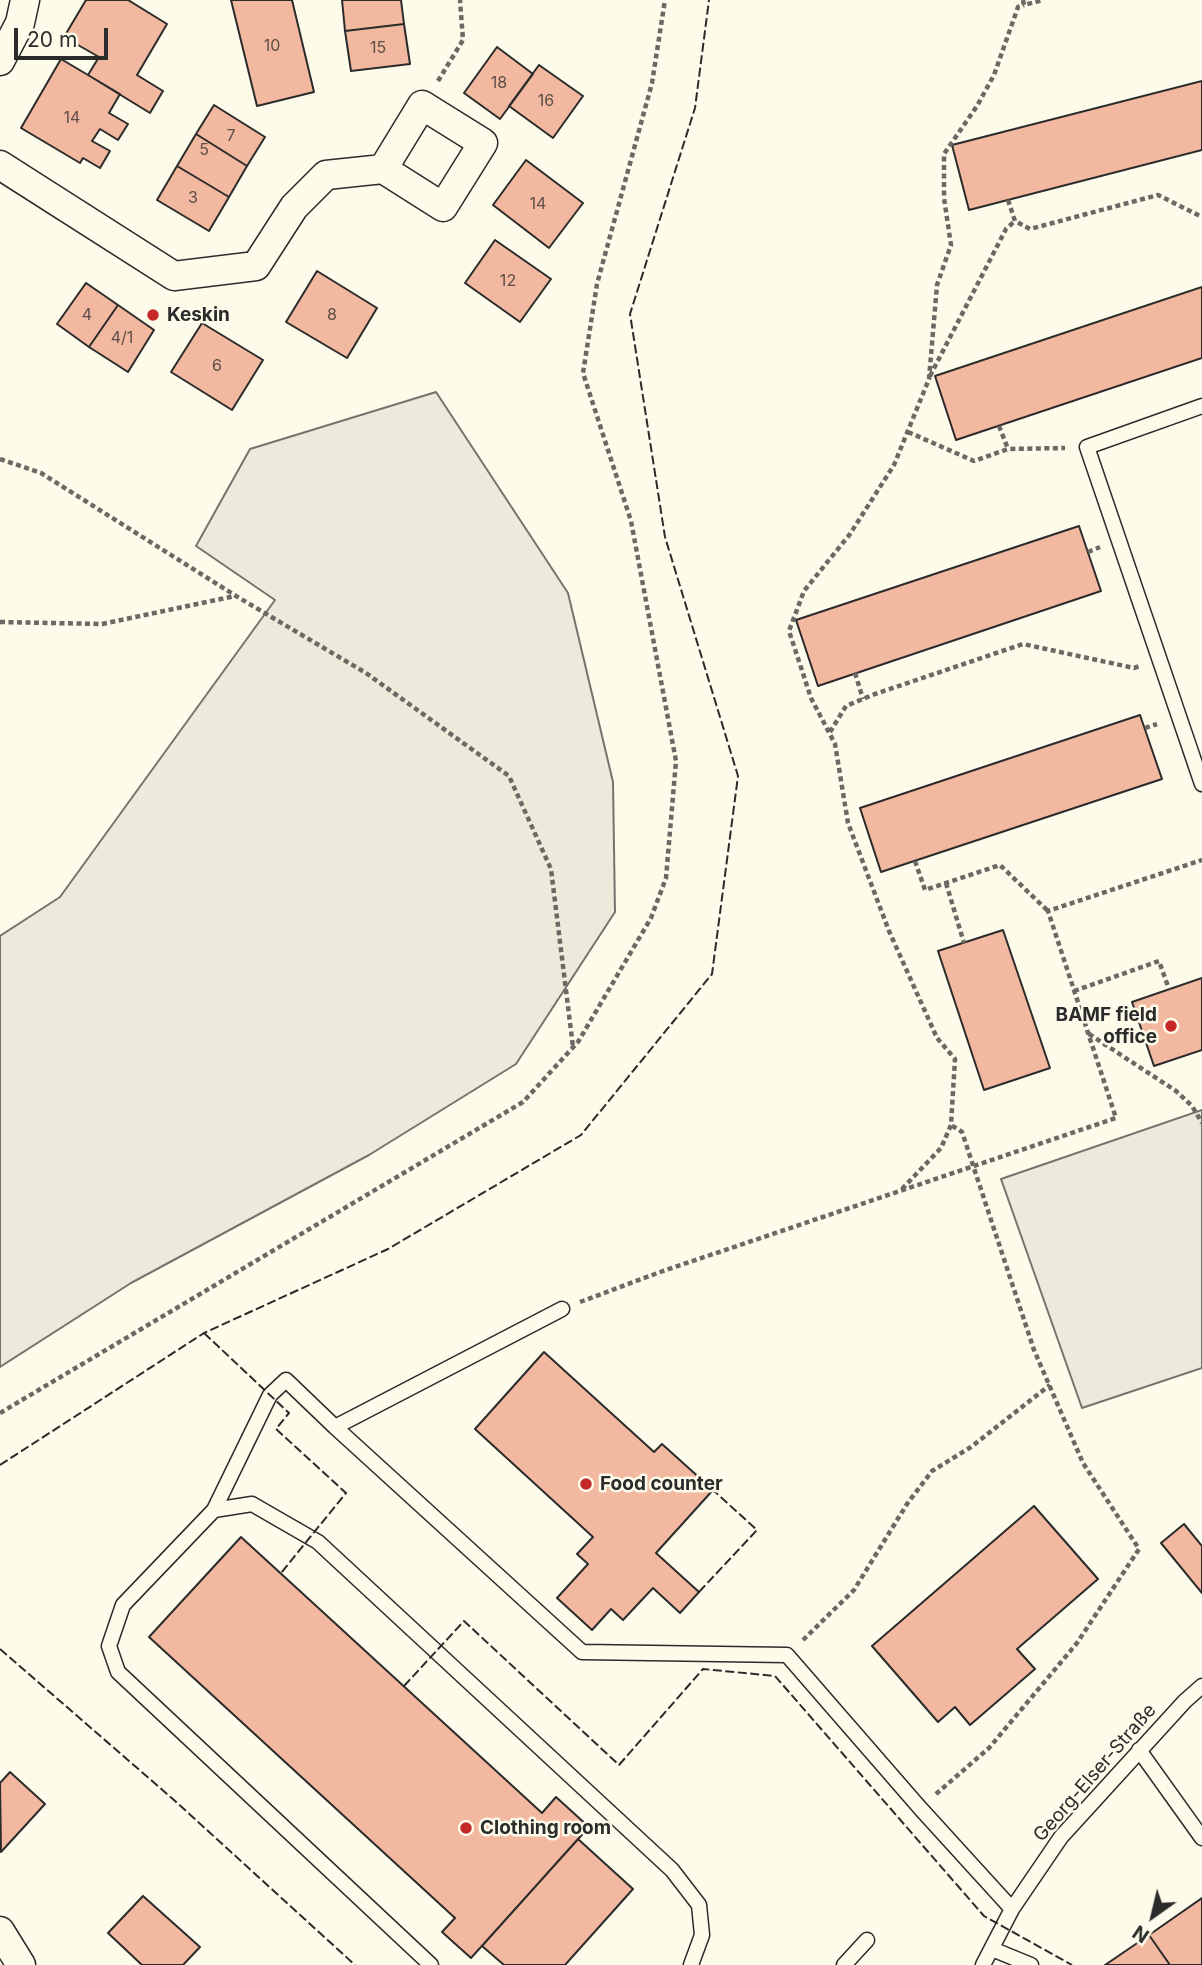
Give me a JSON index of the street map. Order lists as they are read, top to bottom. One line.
{"streets":{"lane":["Georg-Elser-Straße"]},"places":["Keskin","BAMF field office","Food counter","Clothing room"],"house_numbers":["10","15","18","16","14","7","5","3","14","12","4","8","4/1","6"],"scale_bar":"20 m","north":"bottom left"}
